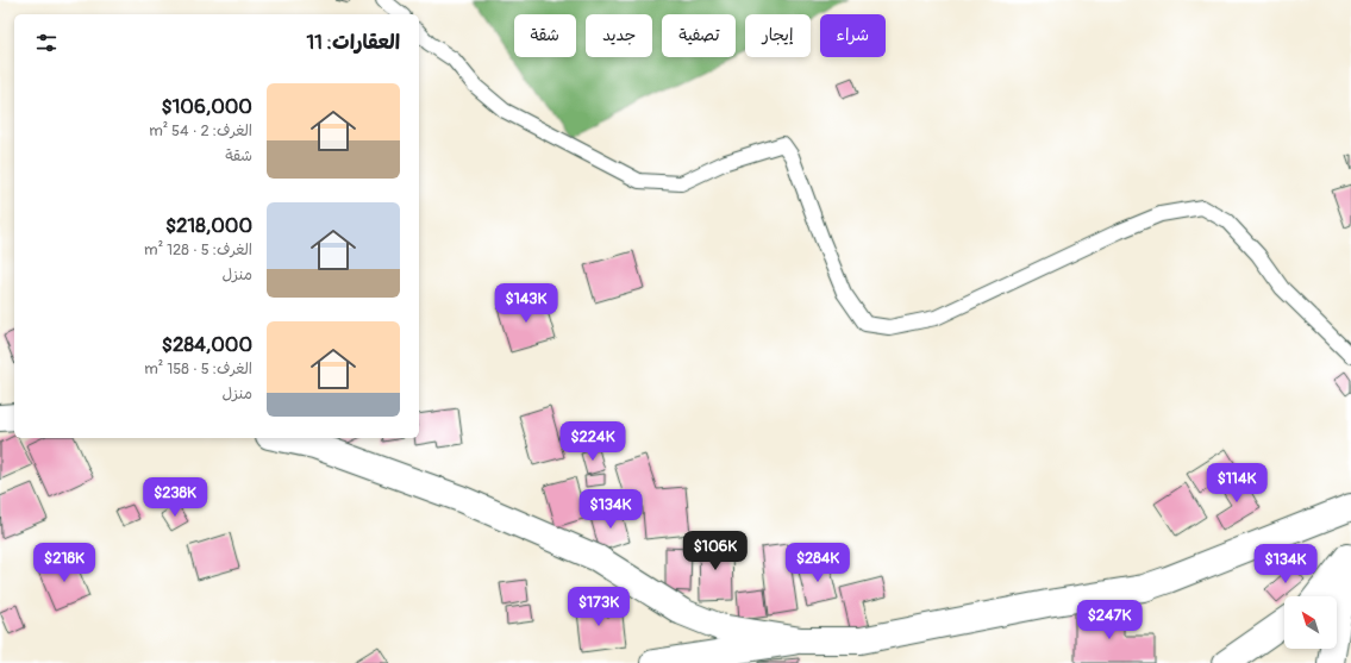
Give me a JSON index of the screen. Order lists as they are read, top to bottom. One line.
{"north":"top left","page":{"chip":["شراء","إيجار","تصفية","جديد","شقة"],"heading":"العقارات: 11","list":[{"name":"$106,000","note":"الغرف: 2 · 54 m² · شقة"},{"name":"$218,000","note":"الغرف: 5 · 128 m² · منزل"},{"name":"$284,000","note":"الغرف: 5 · 158 m² · منزل"}],"price":["$143K","$224K","$114K","$238K","$134K","$106K","$218K","$284K","$134K","$173K","$247K"]}}
